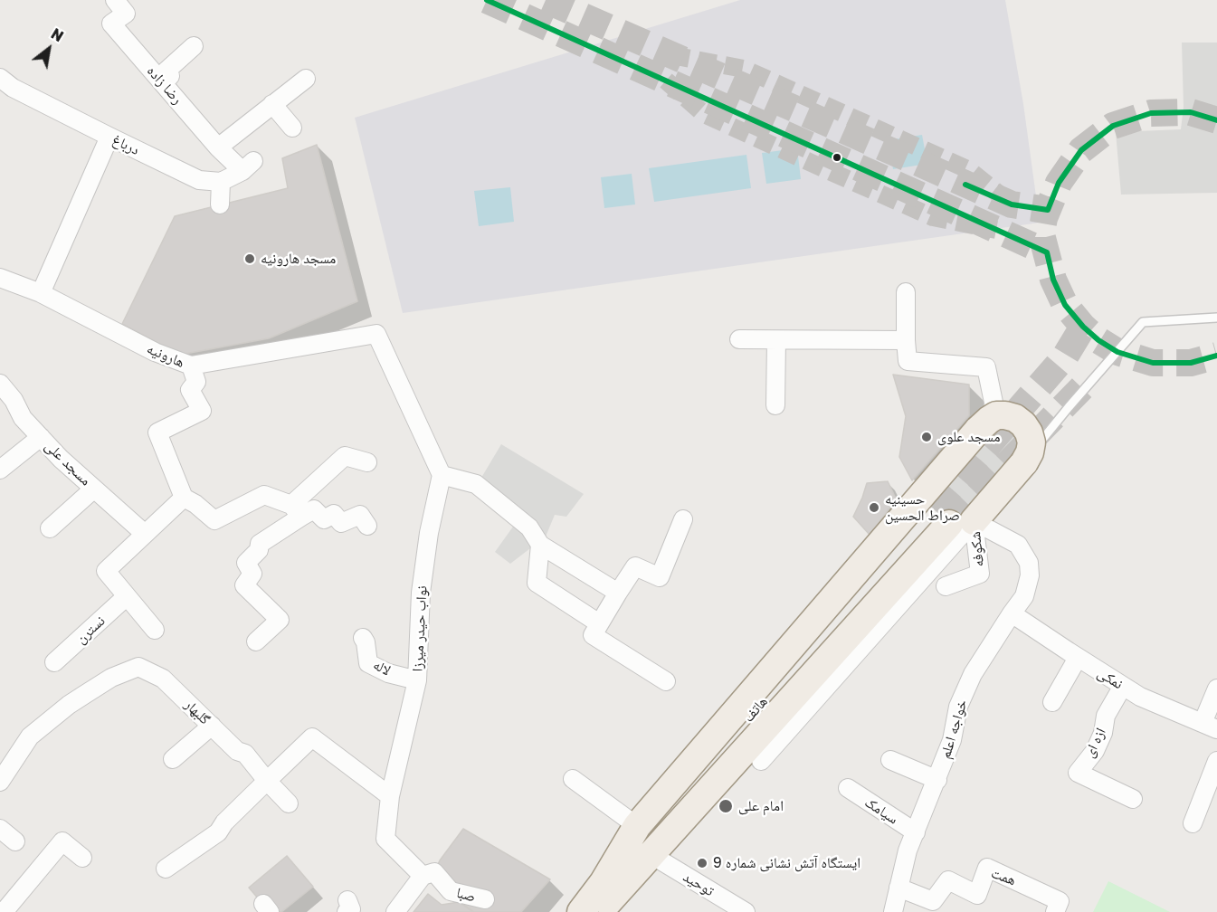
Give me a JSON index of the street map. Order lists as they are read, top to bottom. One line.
{"streets":{"main road":["هاتف"],"street":["رضا زاده","درباغ","هارونیه","مسجد علی","شکوفه","نواب حیدر میرزا","نسترن","لاله","نمکی","گلبهار","خواجه اعلم","ازه ای","سیامک","همت","توحید","صبا"]},"crossings":[["رضا زاده","درباغ"],["هارونیه","نواب حیدر میرزا"],["شکوفه","هاتف"],["شکوفه","خواجه اعلم"],["نواب حیدر میرزا","لاله"],["نواب حیدر میرزا","صبا"],["نمکی","خواجه اعلم"],["نمکی","ازه ای"],["هاتف","خواجه اعلم"],["هاتف","توحید"],["خواجه اعلم","سیامک"],["خواجه اعلم","همت"]],"places":["مسجد هارونیه","مسجد علوی","حسینیه صراط الحسین","امام علی","ایستگاه آتش نشانی شماره 9"],"north":"top right"}
